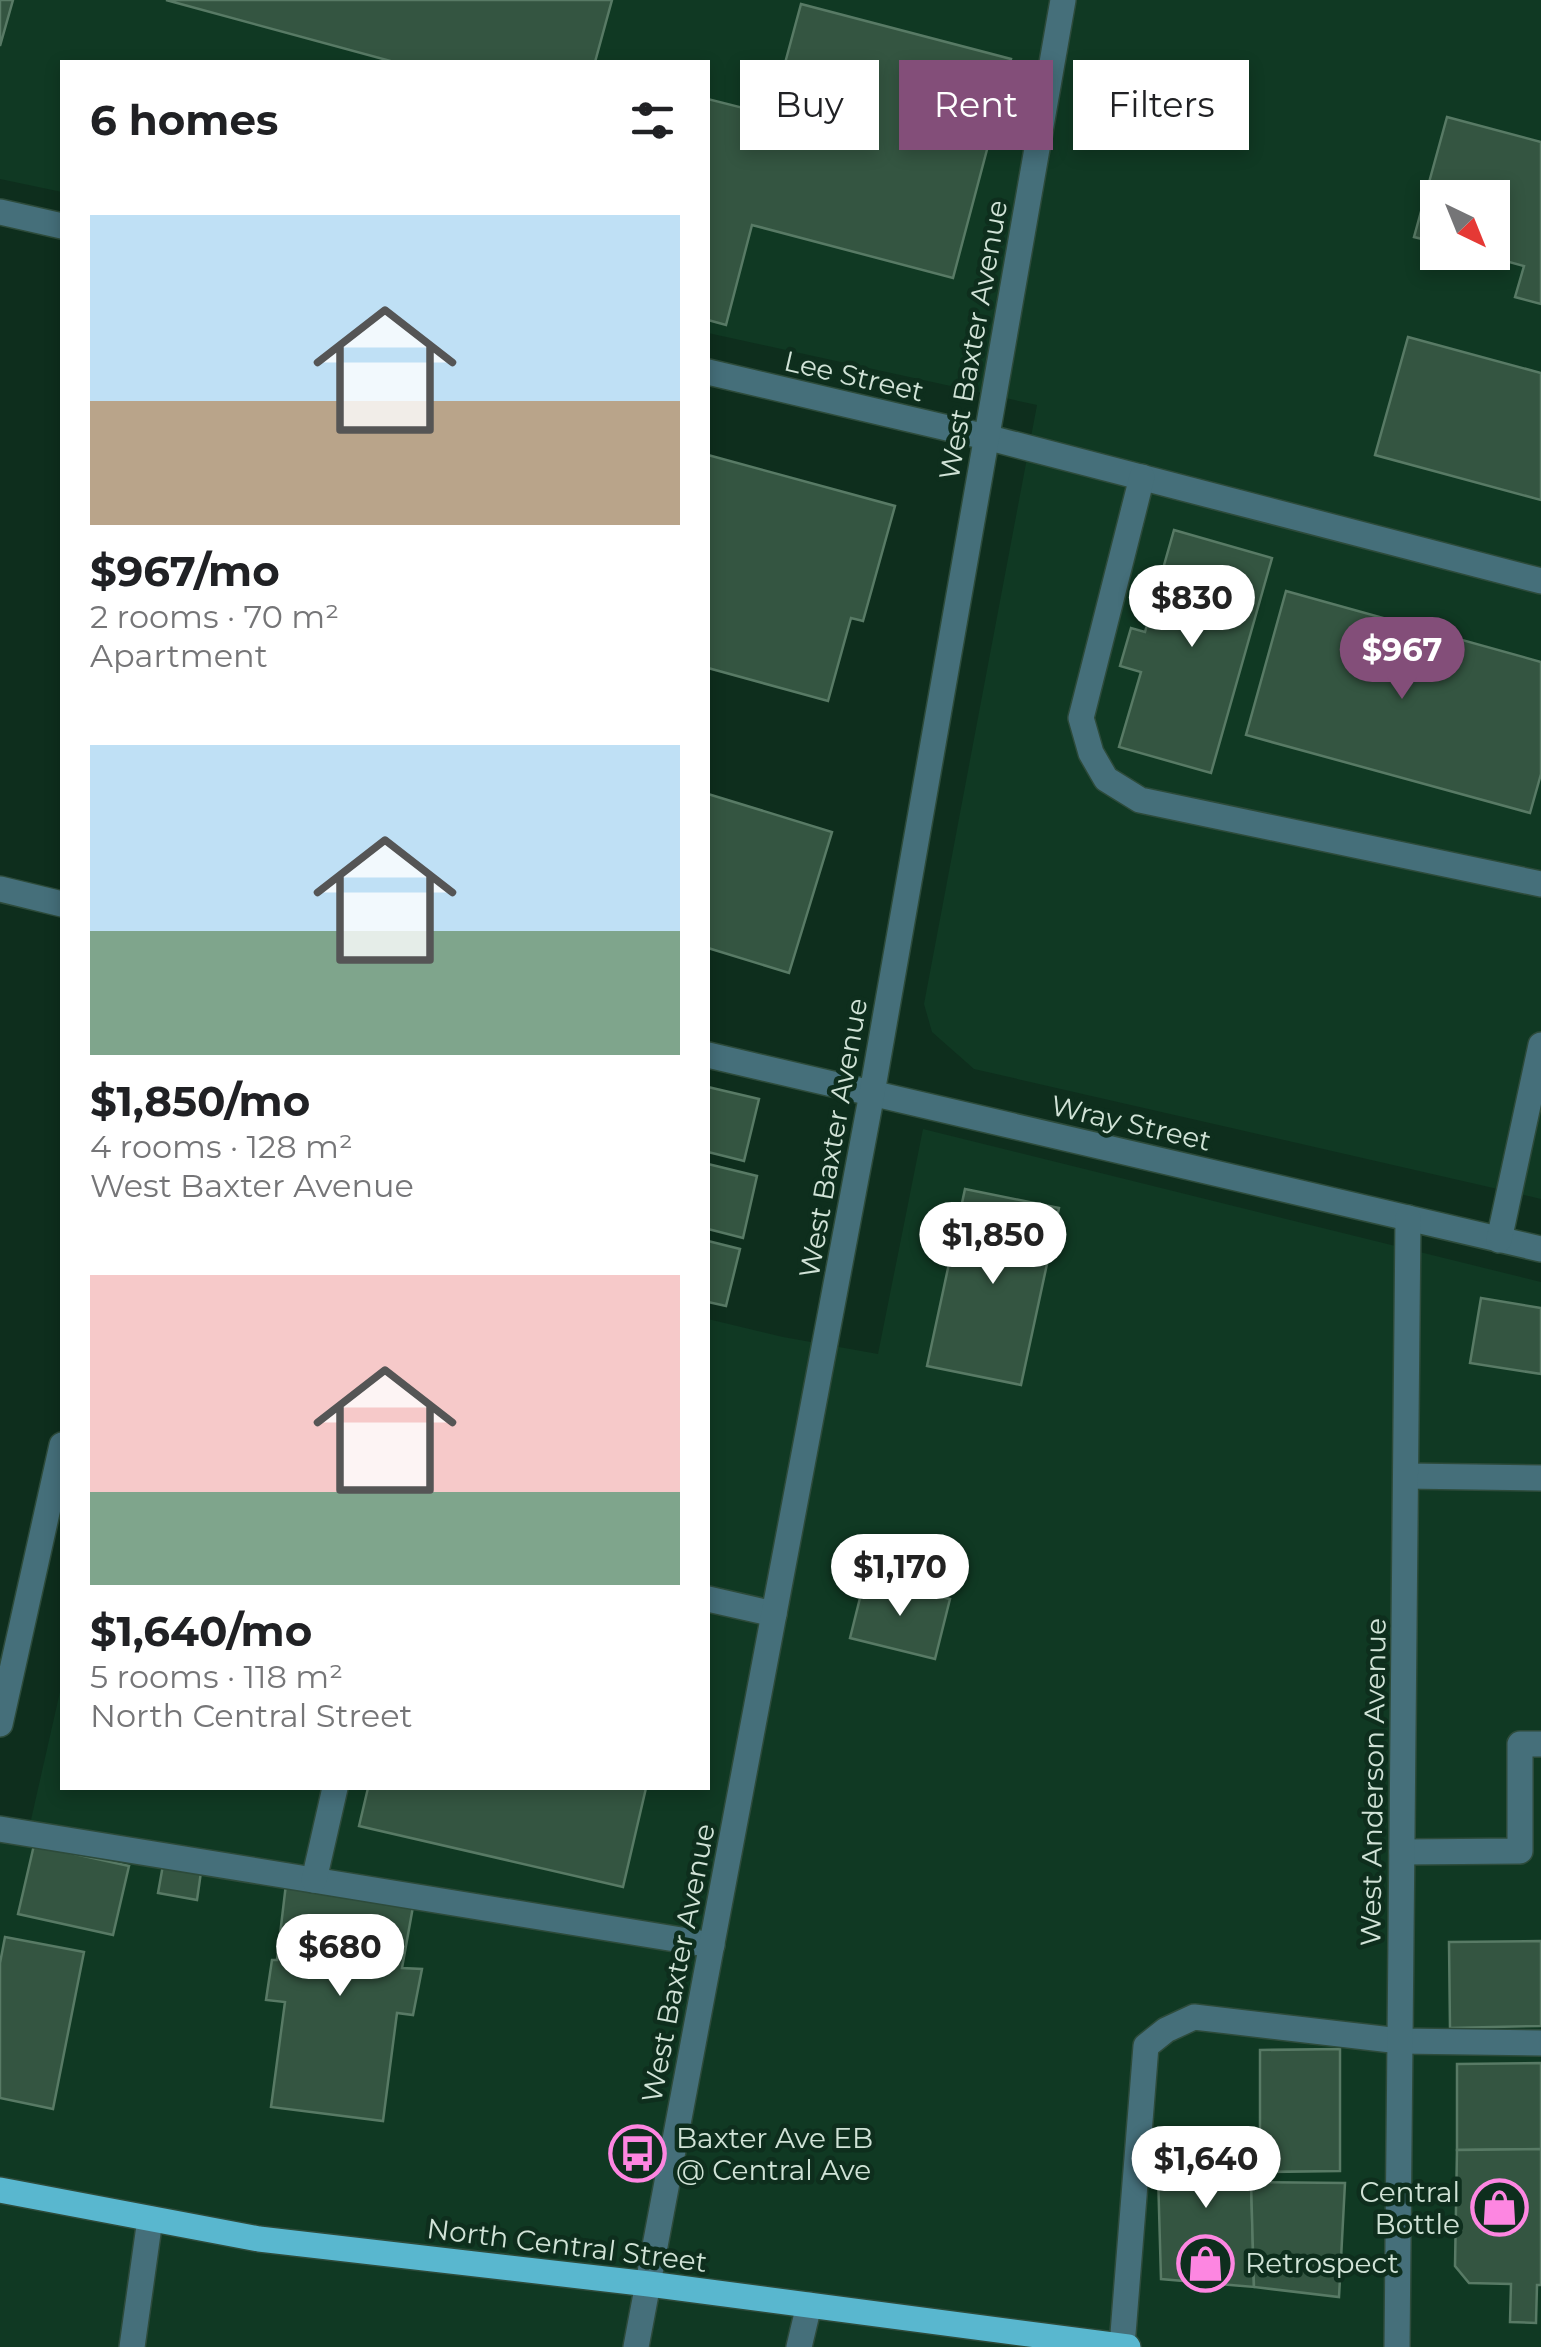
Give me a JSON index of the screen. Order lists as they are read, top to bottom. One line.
{"streets":{"main road":["North Central Street"],"street":["West Baxter Avenue","Lee Street","Wray Street","West Anderson Avenue"]},"crossings":[["West Baxter Avenue","Lee Street"],["West Baxter Avenue","Wray Street"],["West Baxter Avenue","North Central Street"],["Wray Street","West Anderson Avenue"]],"places":{"bus stop":["Baxter Ave EB @ Central Ave"],"shop":["Central Bottle","Retrospect"]},"north":"bottom right","page":{"chip":["Buy","Rent","Filters"],"heading":"6 homes","list":[{"name":"$967/mo","note":"2 rooms · 70 m² · Apartment"},{"name":"$1,850/mo","note":"4 rooms · 128 m² · West Baxter Avenue"},{"name":"$1,640/mo","note":"5 rooms · 118 m² · North Central Street"}],"price":["$830","$967","$1,850","$1,170","$680","$1,640"]}}
